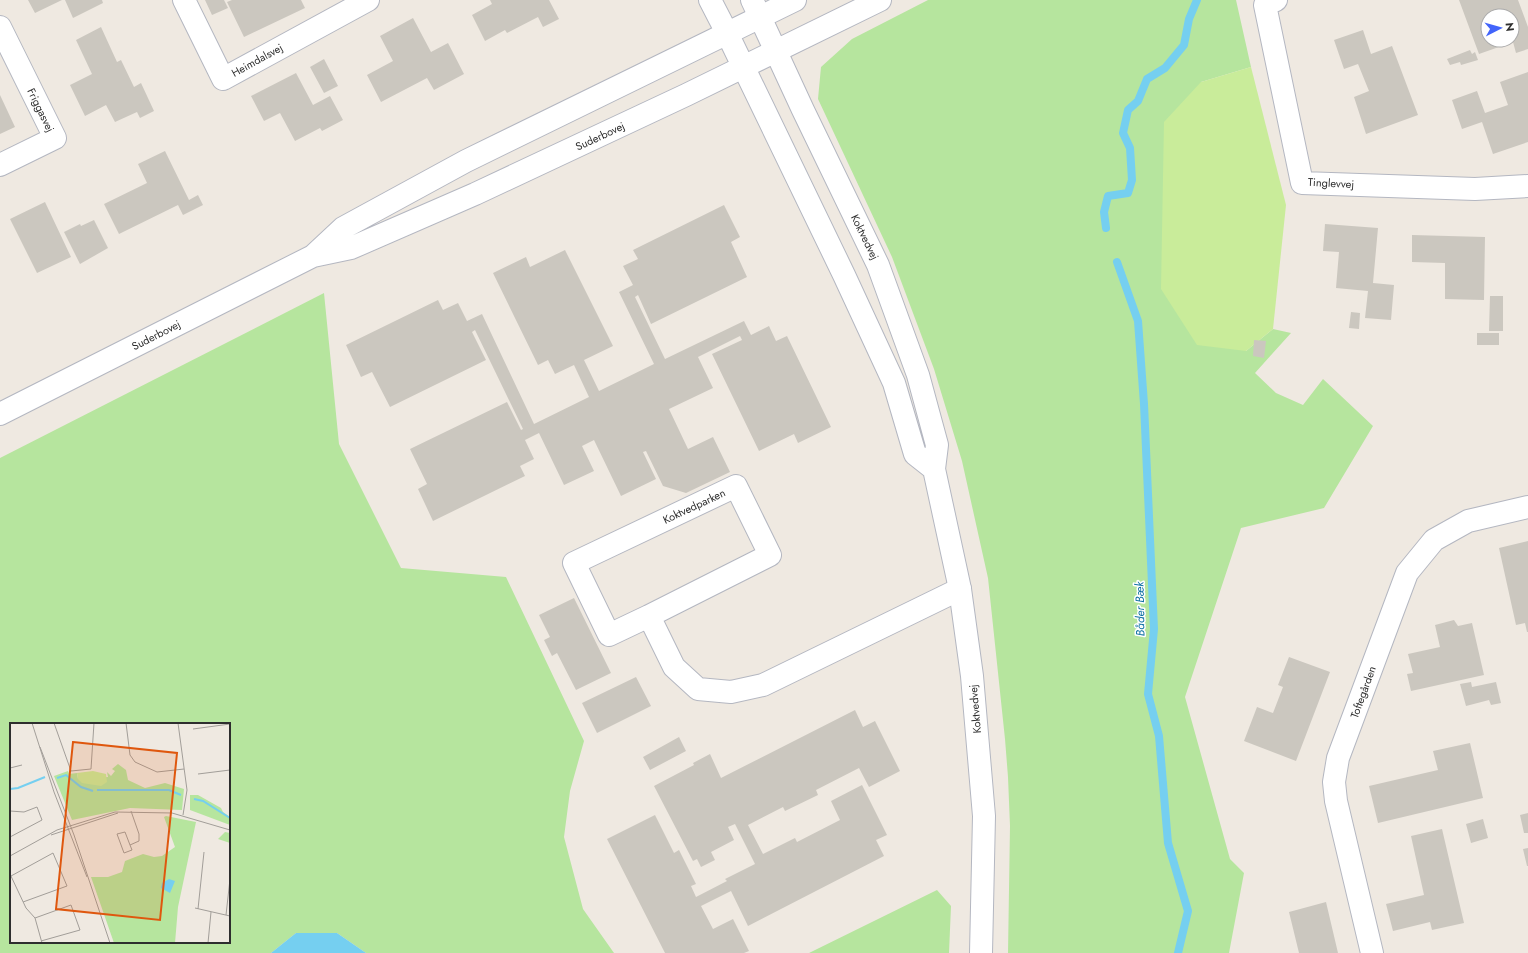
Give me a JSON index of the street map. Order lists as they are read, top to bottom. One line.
{"streets":{"street":["Heimdalsvej","Friggasvej","Suderbovej","Tinglevvej","Koktvedvej","Koktvedparken","Toftegården"]},"crossings":[["Suderbovej","Koktvedvej"]],"water":["Båder Bæk"],"north":"right"}
